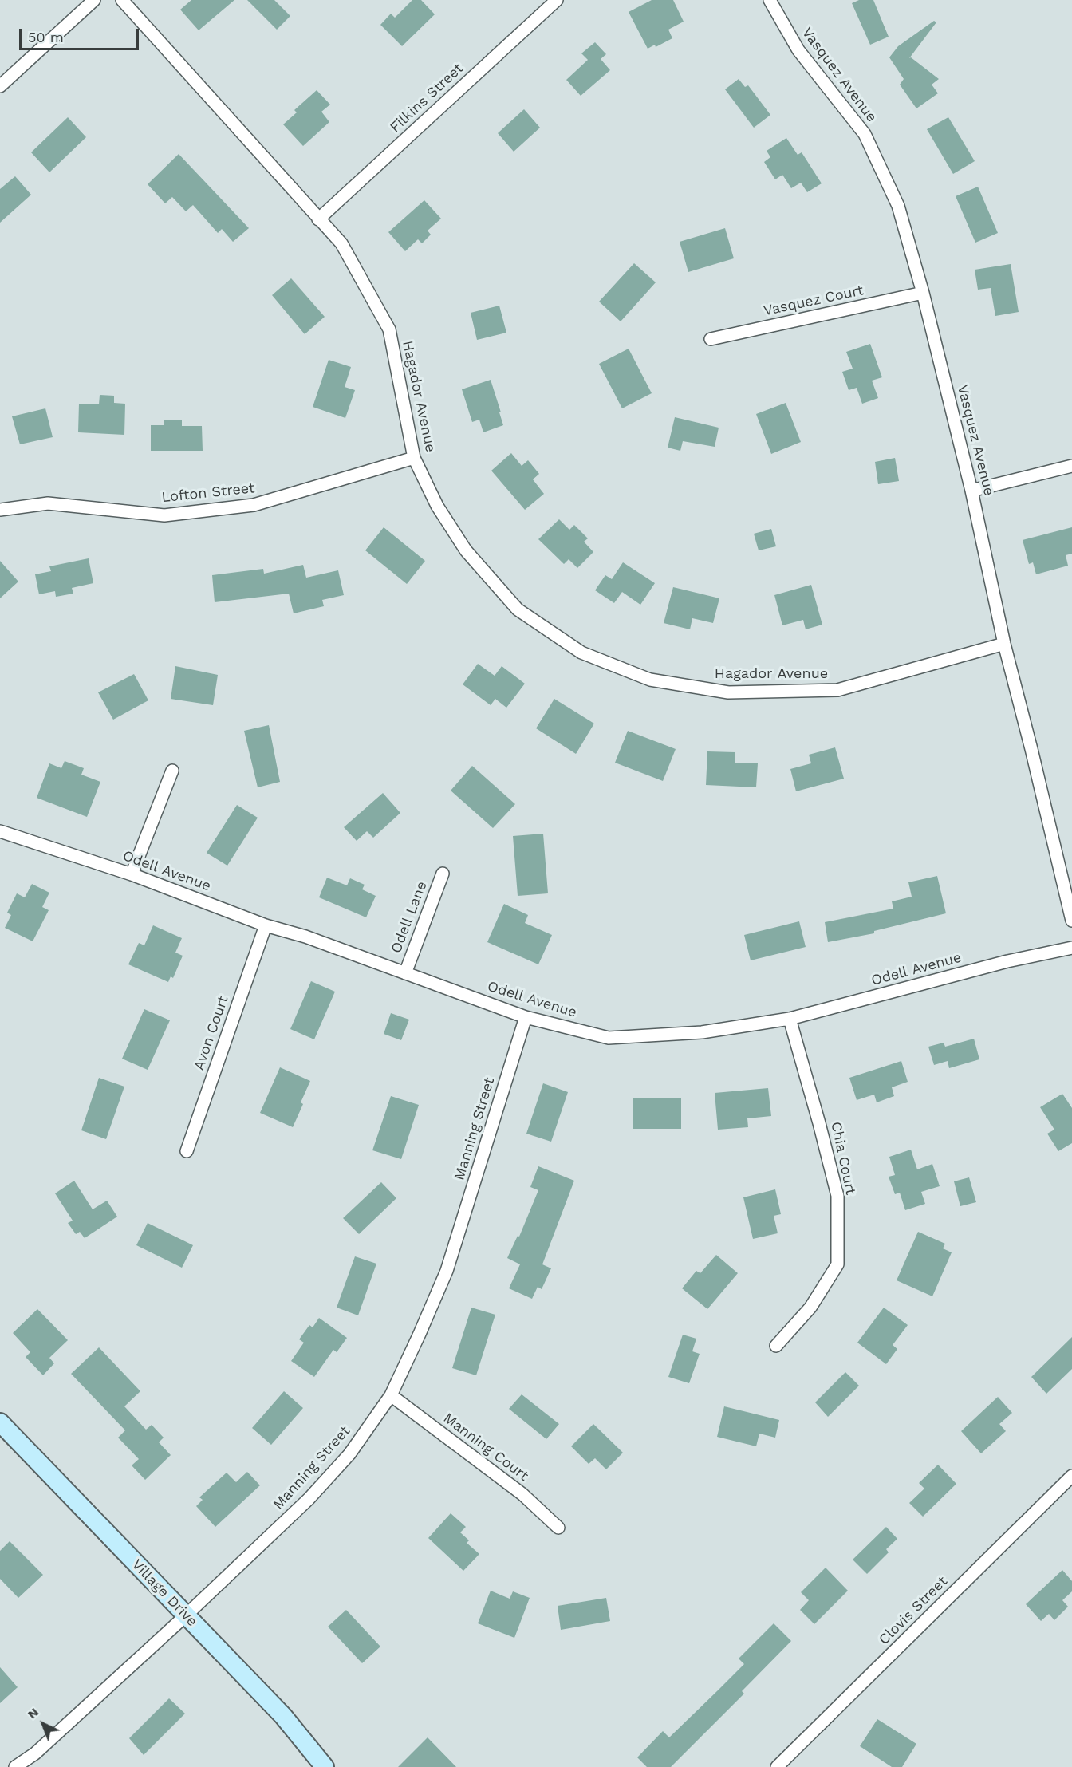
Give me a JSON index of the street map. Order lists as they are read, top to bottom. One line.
{"streets":{"main road":["Village Drive"],"street":["Vasquez Avenue","Filkins Street","Vasquez Court","Hagador Avenue","Lofton Street","Odell Avenue","Odell Lane","Avon Court","Manning Street","Chia Court","Manning Court","Clovis Street"]},"crossings":[["Vasquez Avenue","Vasquez Court"],["Vasquez Avenue","Hagador Avenue"],["Filkins Street","Hagador Avenue"],["Hagador Avenue","Lofton Street"],["Odell Avenue","Odell Lane"],["Odell Avenue","Avon Court"],["Odell Avenue","Manning Street"],["Odell Avenue","Chia Court"],["Manning Street","Manning Court"],["Manning Street","Village Drive"]],"scale_bar":"50 m","north":"top left"}
